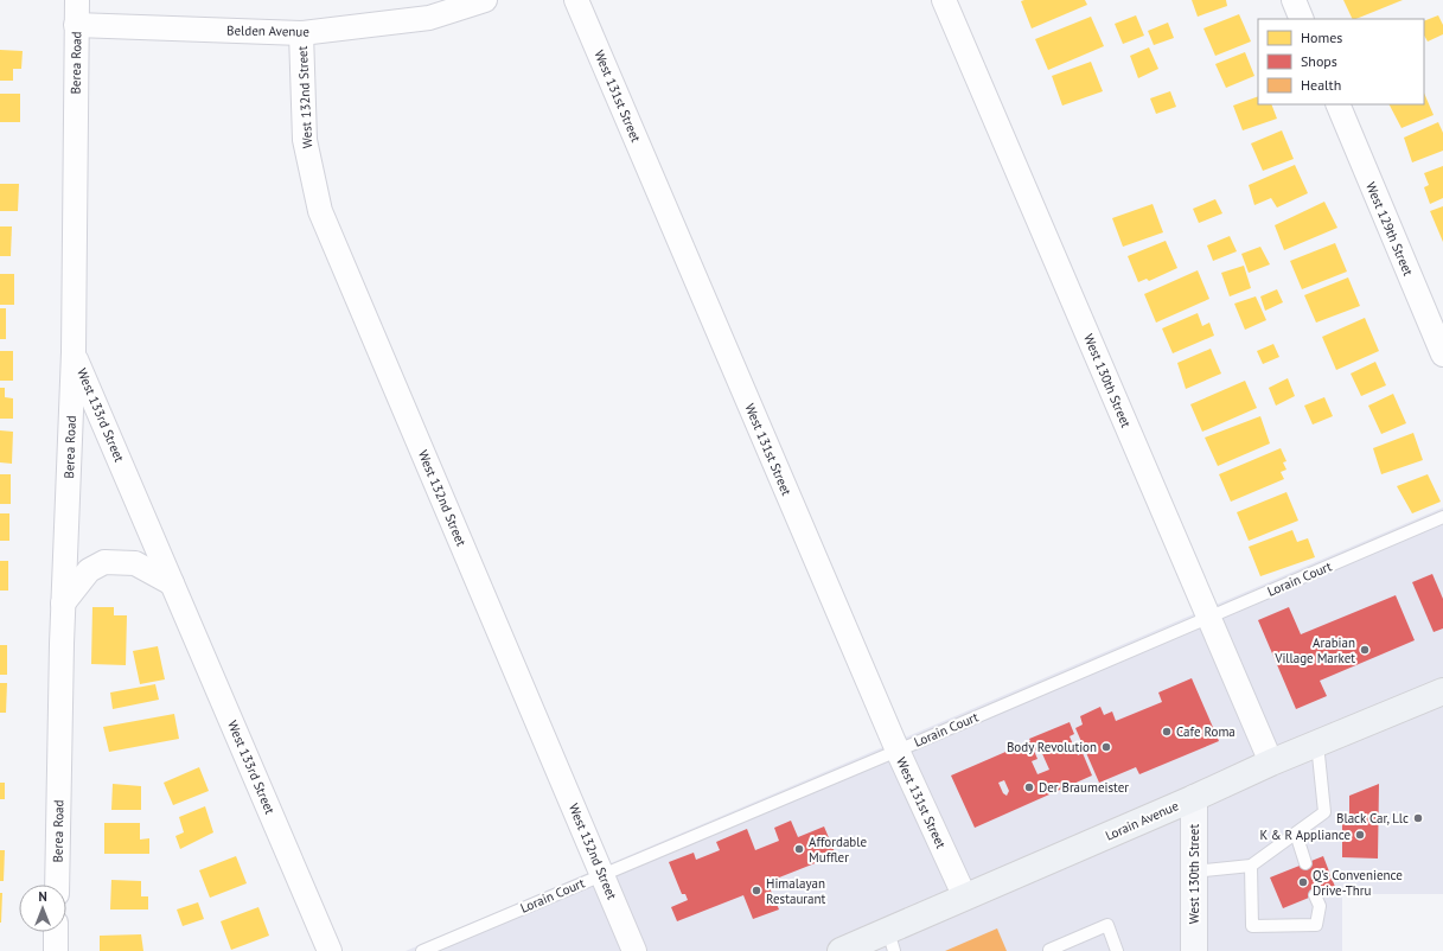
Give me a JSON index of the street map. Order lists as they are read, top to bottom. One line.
{"streets":{"main road":["West 130th Street","Lorain Avenue"],"street":["Belden Avenue","Berea Road","West 131st Street","West 132nd Street","West 129th Street","West 133rd Street"],"lane":["Lorain Court"]},"crossings":[["Belden Avenue","Berea Road"],["Belden Avenue","West 132nd Street"],["Berea Road","West 133rd Street"],["West 131st Street","Lorain Court"],["West 131st Street","Lorain Avenue"],["West 132nd Street","Lorain Court"],["West 130th Street","Lorain Court"],["West 130th Street","Lorain Avenue"]],"places":["Arabian Village Market","Cafe Roma","Body Revolution","Der Braumeister","Black Car, Llc","K & R Appliance","Affordable Muffler","Q's Convenience Drive-Thru","Himalayan Restaurant"],"legend":["Homes","Shops","Health"],"north":"top"}
